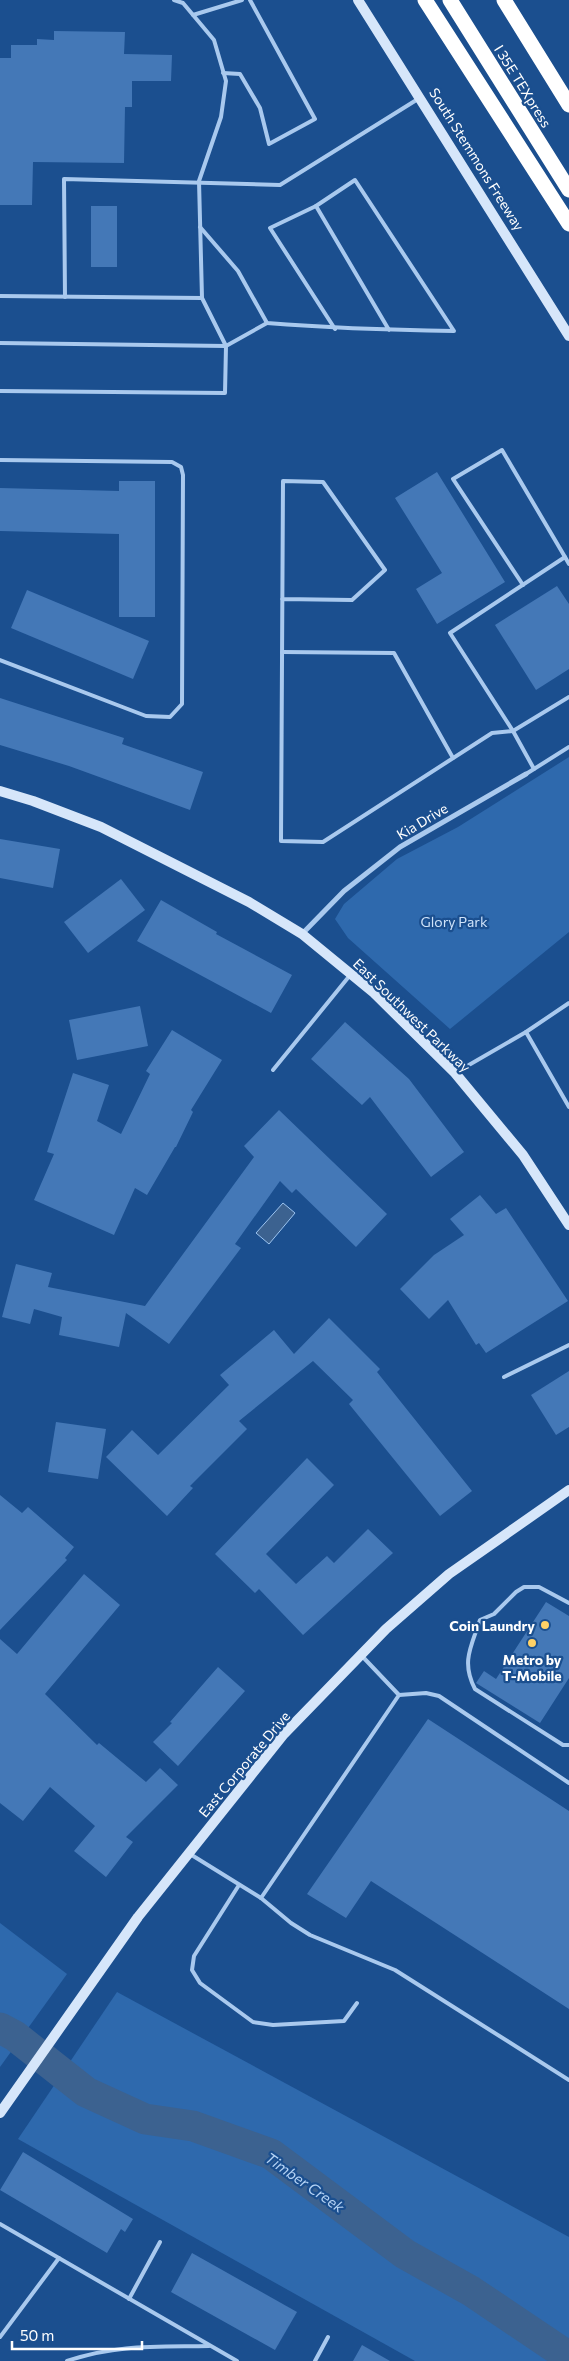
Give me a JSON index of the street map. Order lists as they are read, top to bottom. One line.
{"streets":{"highway":["I 35E TEXpress"],"main road":["South Stemmons Freeway","East Southwest Parkway","East Corporate Drive"],"street":["Kia Drive"]},"crossings":[["Kia Drive","East Southwest Parkway"]],"water":["Timber Creek"],"parks":["Glory Park"],"places":["Coin Laundry","Metro by T-Mobile"],"scale_bar":"50 m"}
